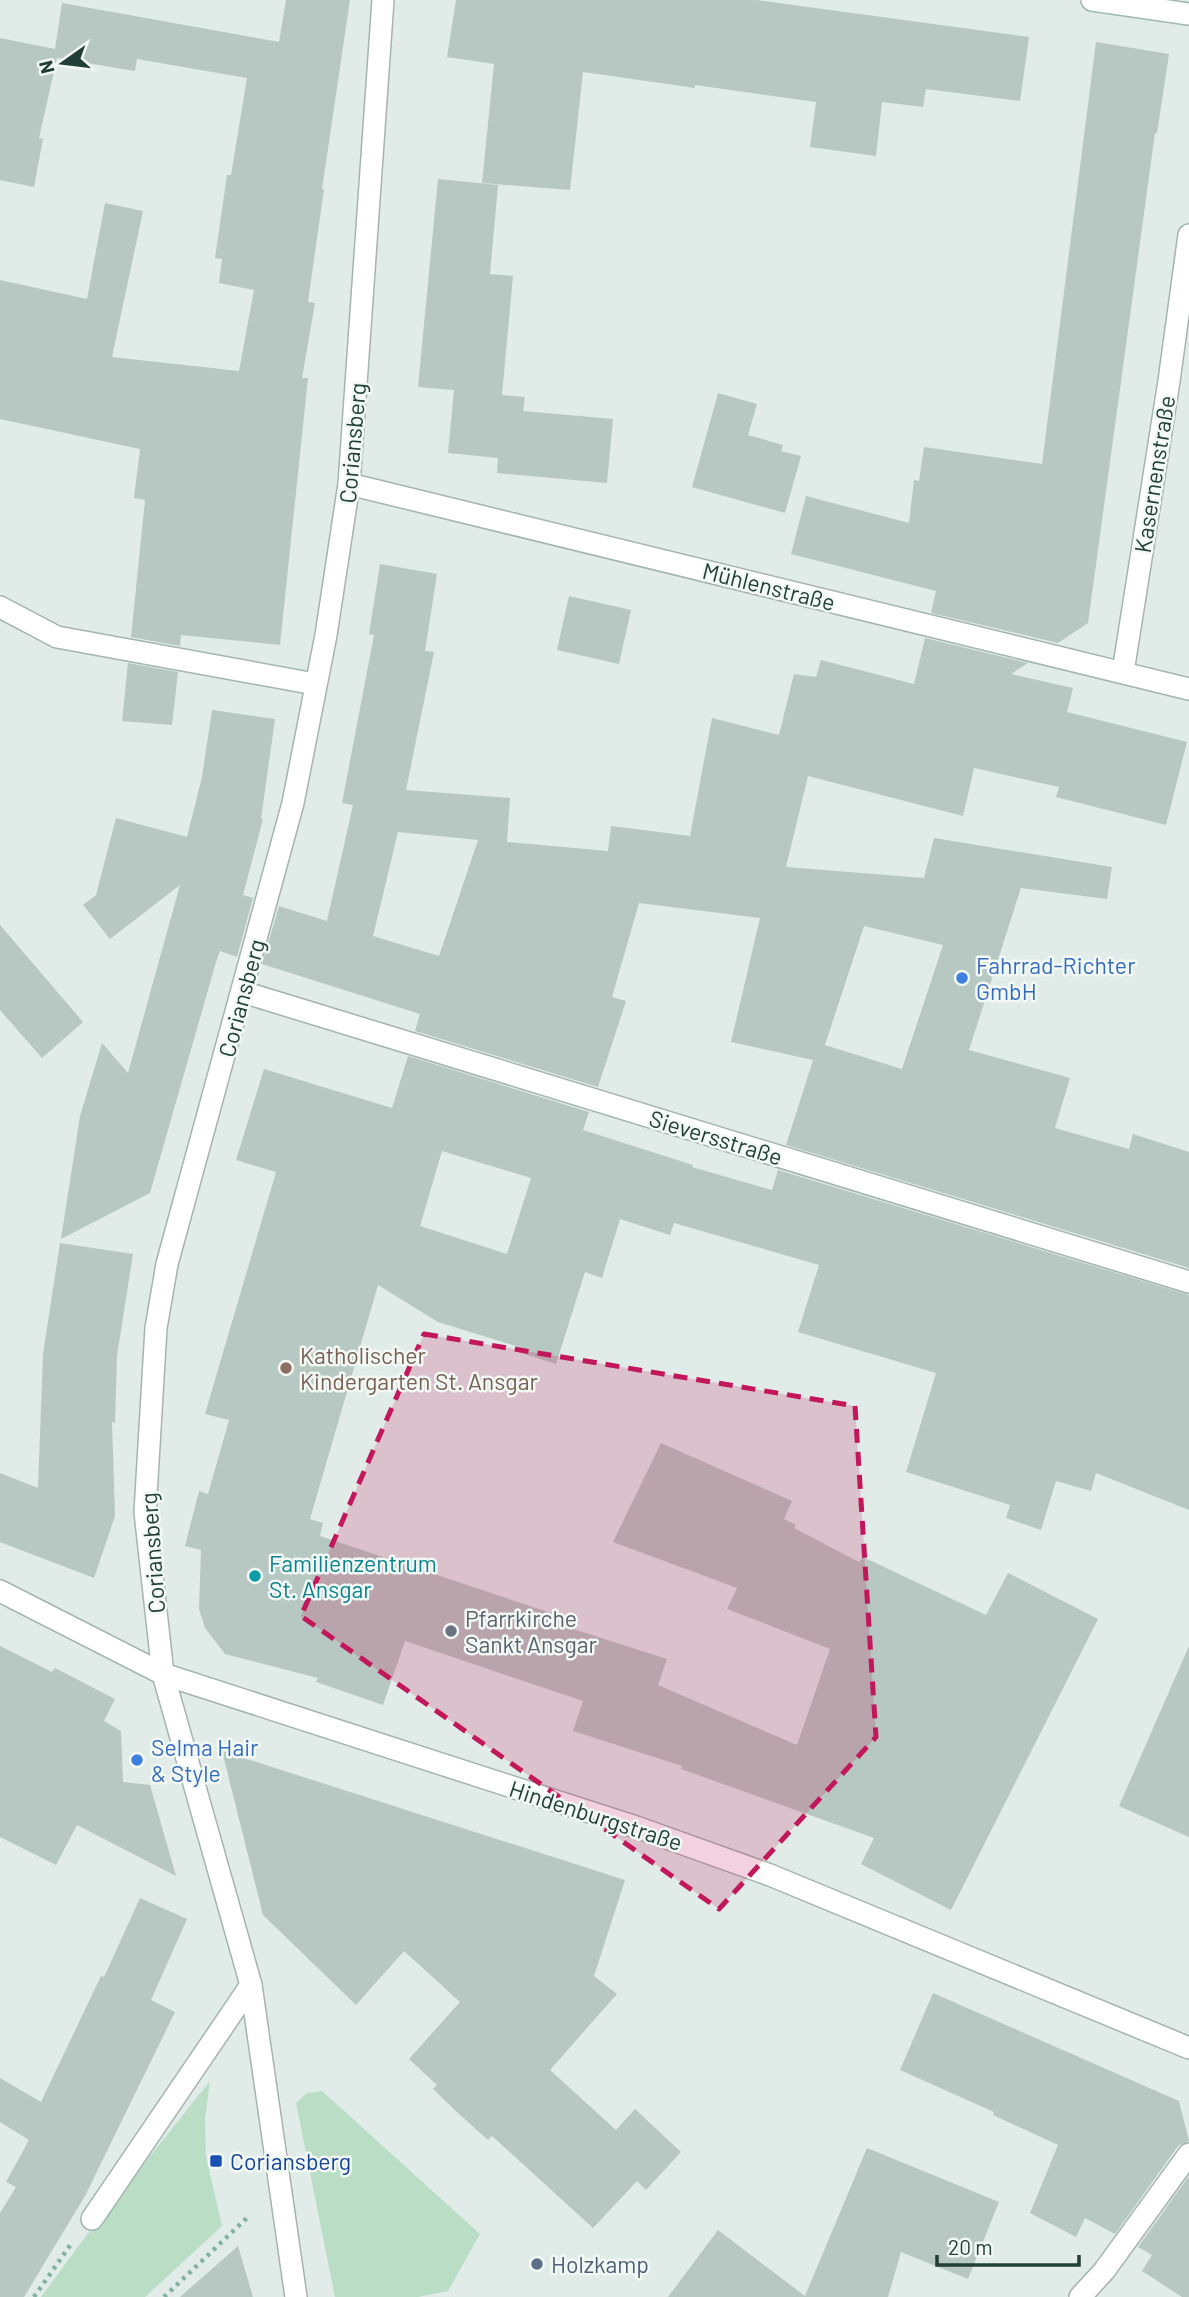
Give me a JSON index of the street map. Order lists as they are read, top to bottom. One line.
{"streets":{"street":["Coriansberg","Kasernenstraße","Mühlenstraße","Sieversstraße","Hindenburgstraße"]},"crossings":[["Coriansberg","Mühlenstraße"],["Coriansberg","Sieversstraße"],["Coriansberg","Hindenburgstraße"],["Kasernenstraße","Mühlenstraße"]],"places":{"other":["Fahrrad-Richter GmbH","Katholischer Kindergarten St. Ansgar","Familienzentrum St. Ansgar","Pfarrkirche Sankt Ansgar","Selma Hair & Style","Holzkamp"],"transit":["Coriansberg"]},"scale_bar":"20 m","north":"left"}
